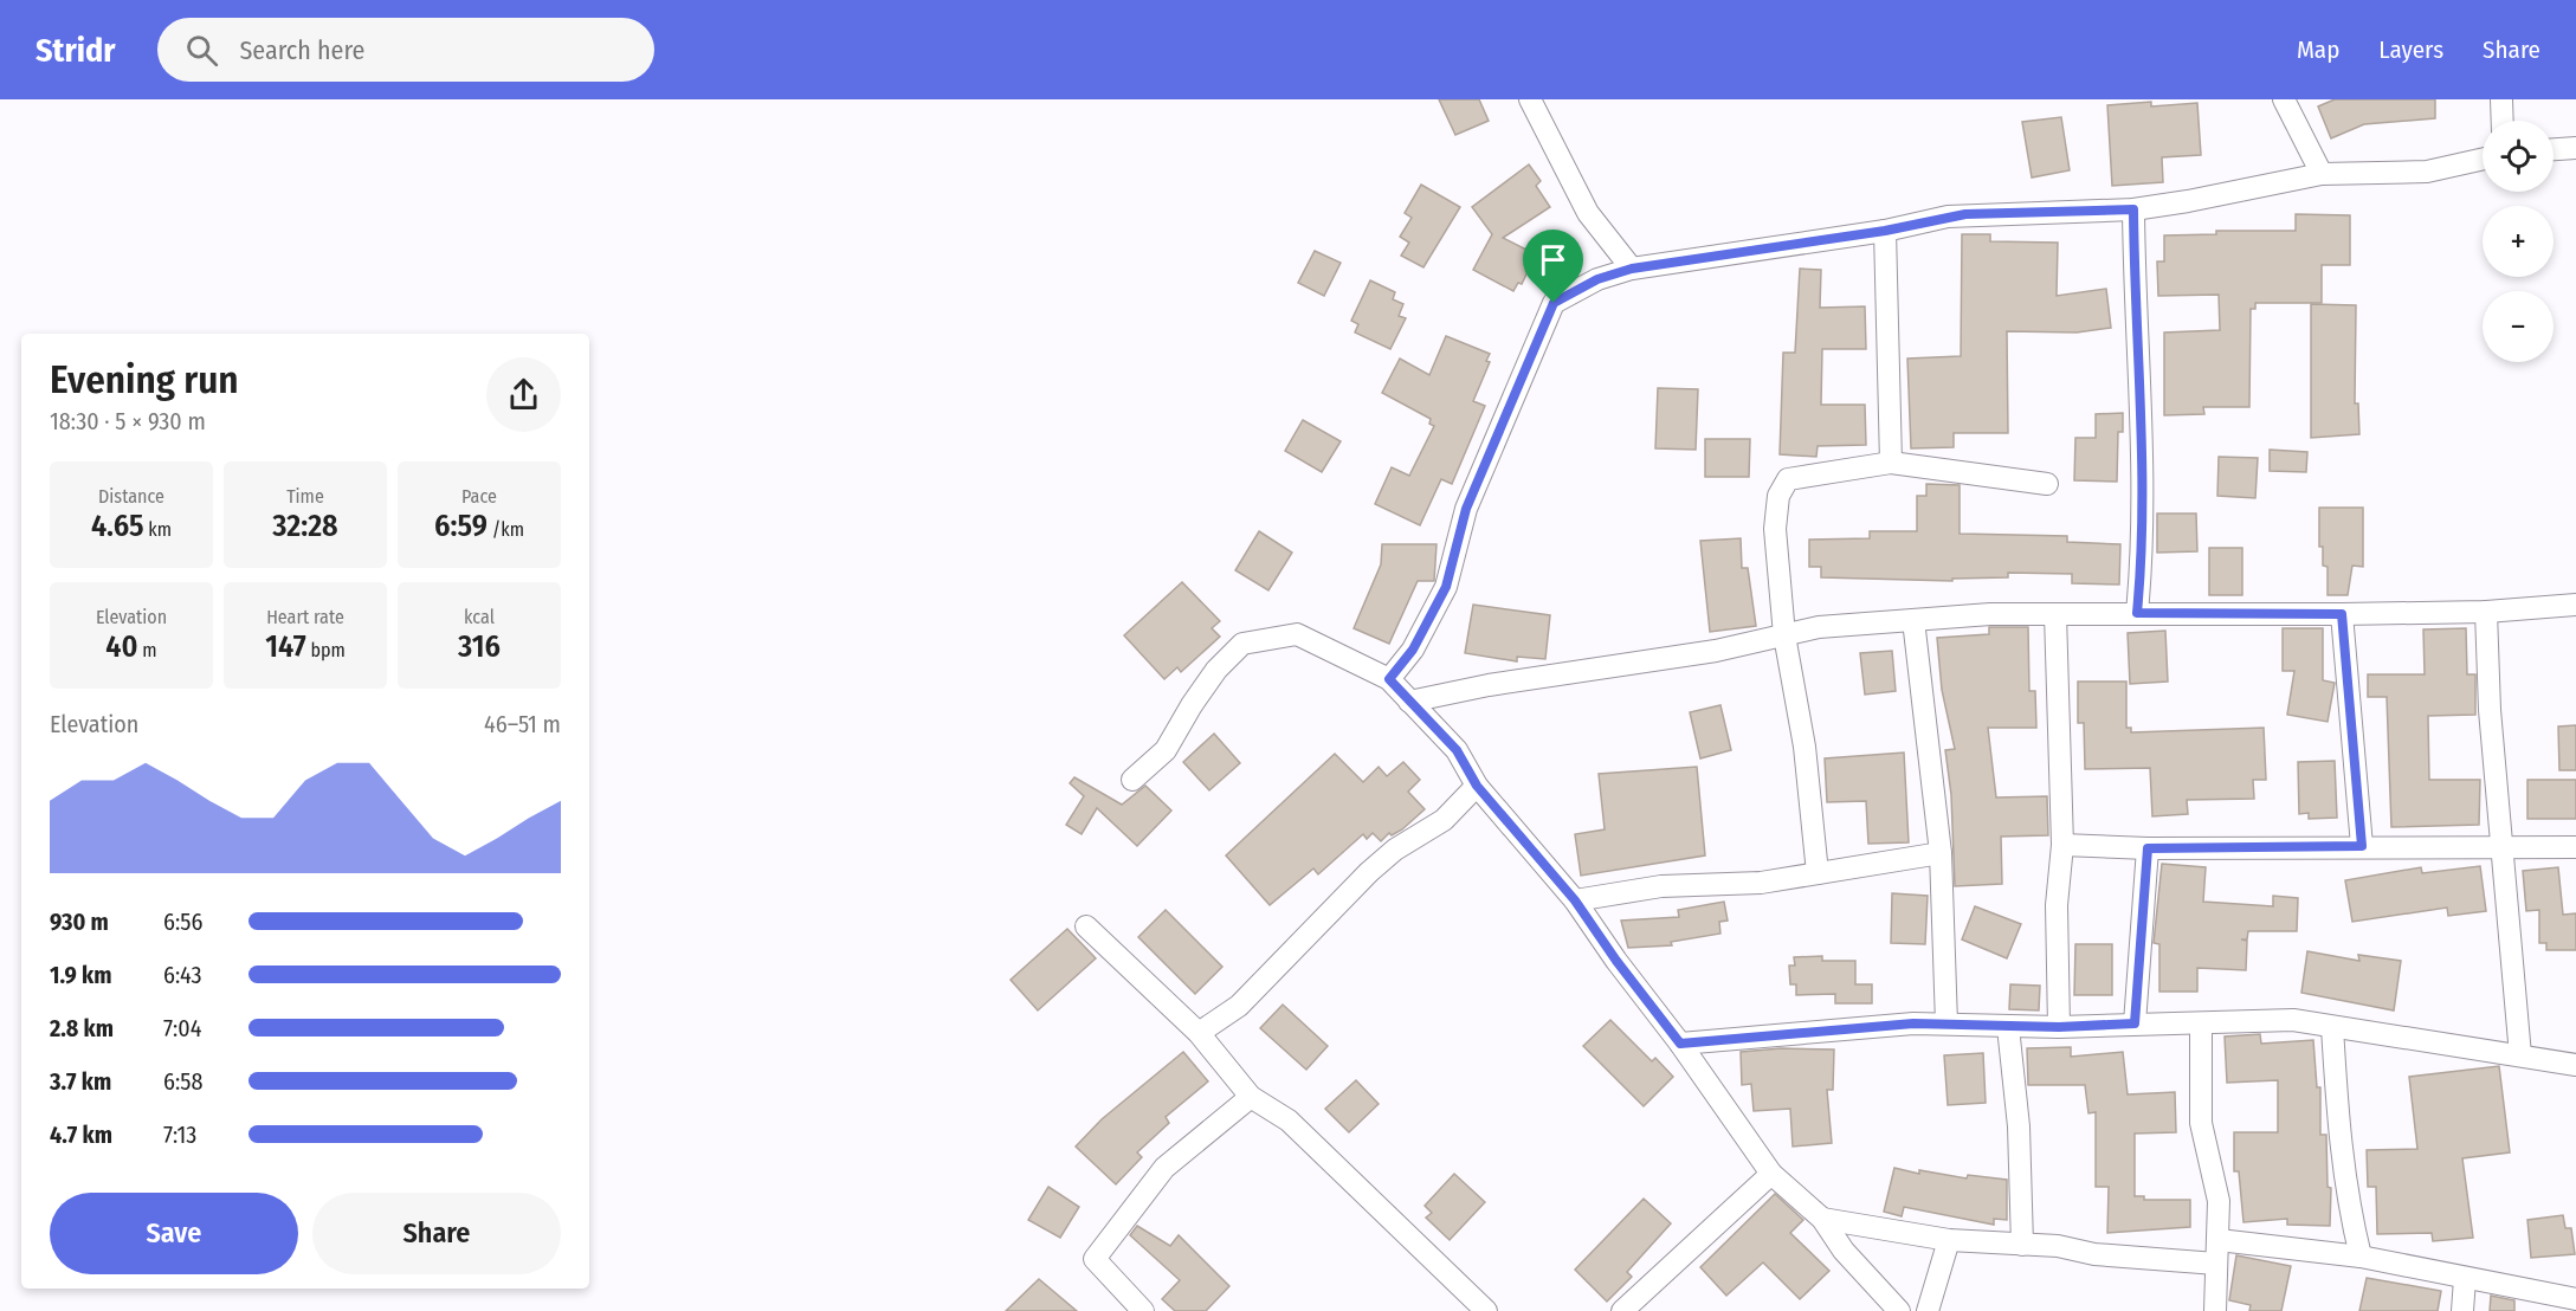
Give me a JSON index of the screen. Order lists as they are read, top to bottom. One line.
{"page":{"header":"Stridr","search":"Search here","nav":["Map","Layers","Share"],"map_buttons":["+","−"],"heading":["Evening run","18:30 · 5 × 930 m"],"stats":[["Distance","4.65 km"],["Time","32:28"],["Pace","6:59 /km"],["Elevation","40 m"],["Heart rate","147 bpm"],["kcal","316"]],"chart":["Elevation","46–51 m"],"list":[{"name":"930 m","note":"6:56"},{"name":"1.9 km","note":"6:43"},{"name":"2.8 km","note":"7:04"},{"name":"3.7 km","note":"6:58"},{"name":"4.7 km","note":"7:13"}],"buttons":["Save","Share"]}}
